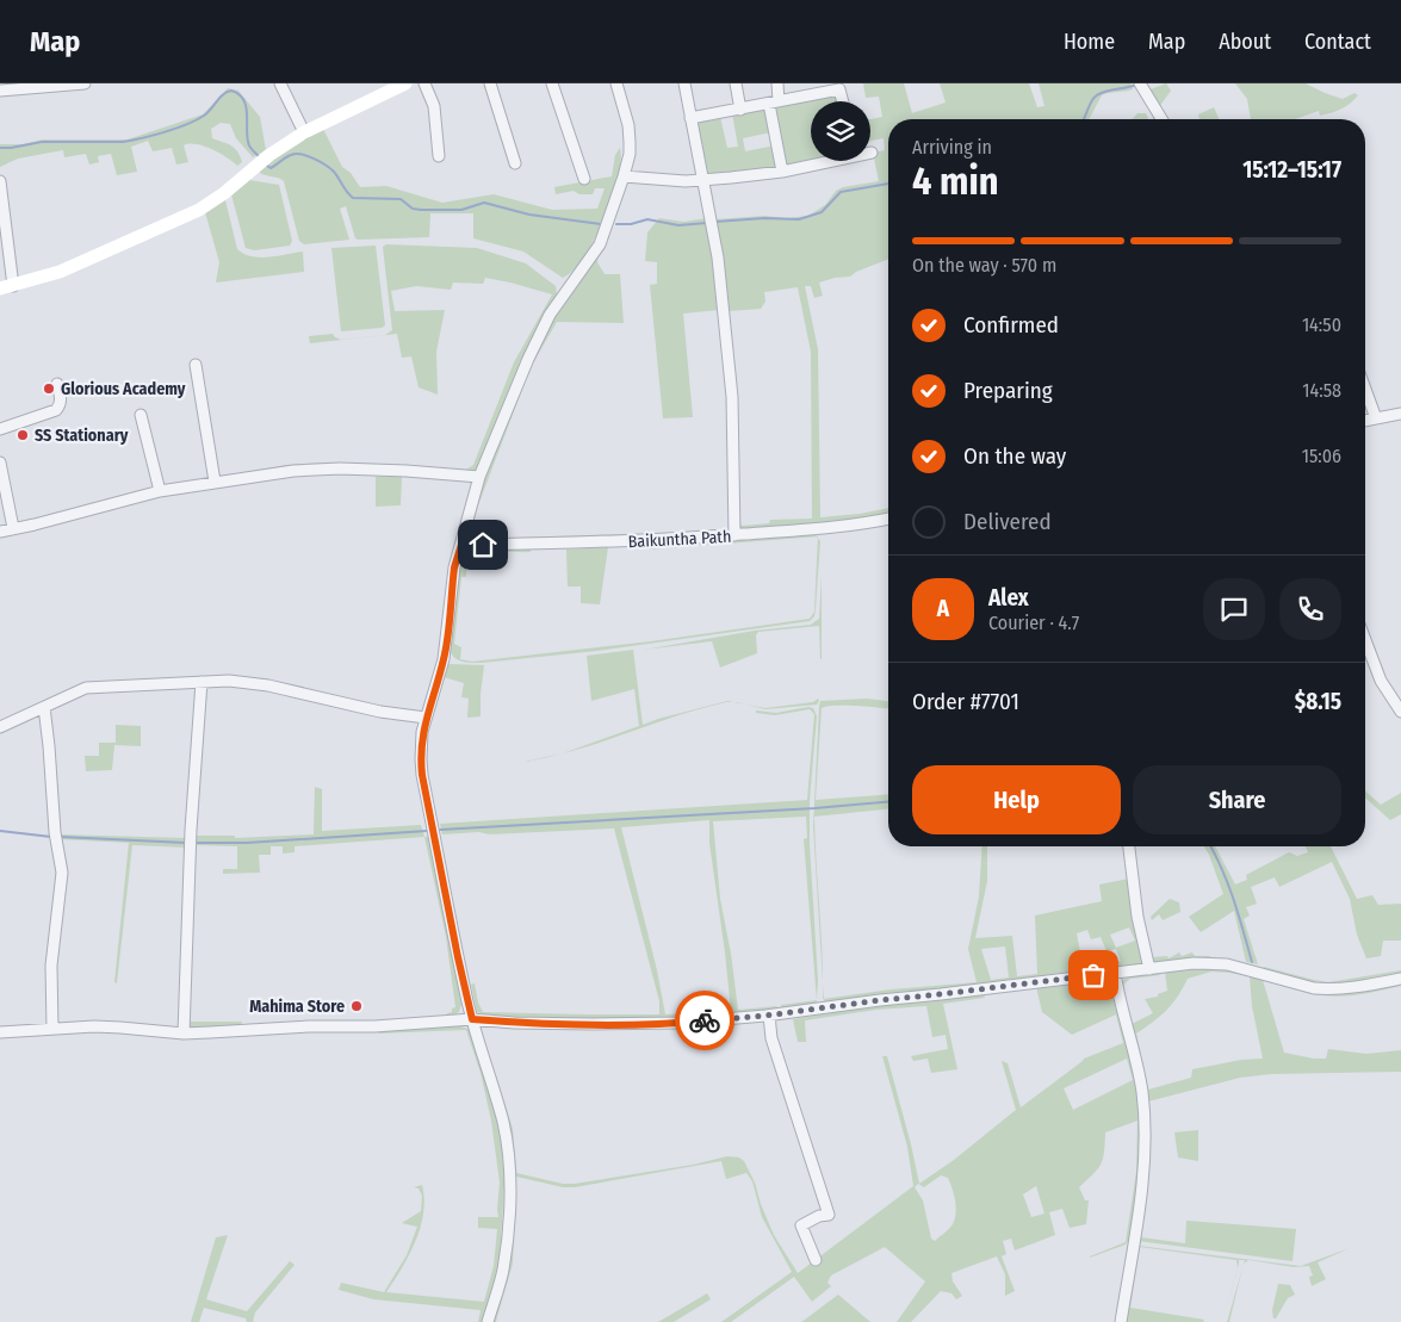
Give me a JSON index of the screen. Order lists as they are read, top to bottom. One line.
{"streets":{"street":["Baikuntha Path"]},"places":["Glorious Academy","SS Stationary","Mahima Store"],"page":{"header":"Map","nav":["Home","Map","About","Contact"],"heading":["4 min","Arriving in","15:12–15:17"],"panel":["Alex","Courier · 4.7","Order #7701","$8.15"],"bar":"On the way · 570 m","list":[["Confirmed","14:50"],["Preparing","14:58"],["On the way","15:06"],"Delivered"],"round":"A","buttons":["Help","Share"]}}
